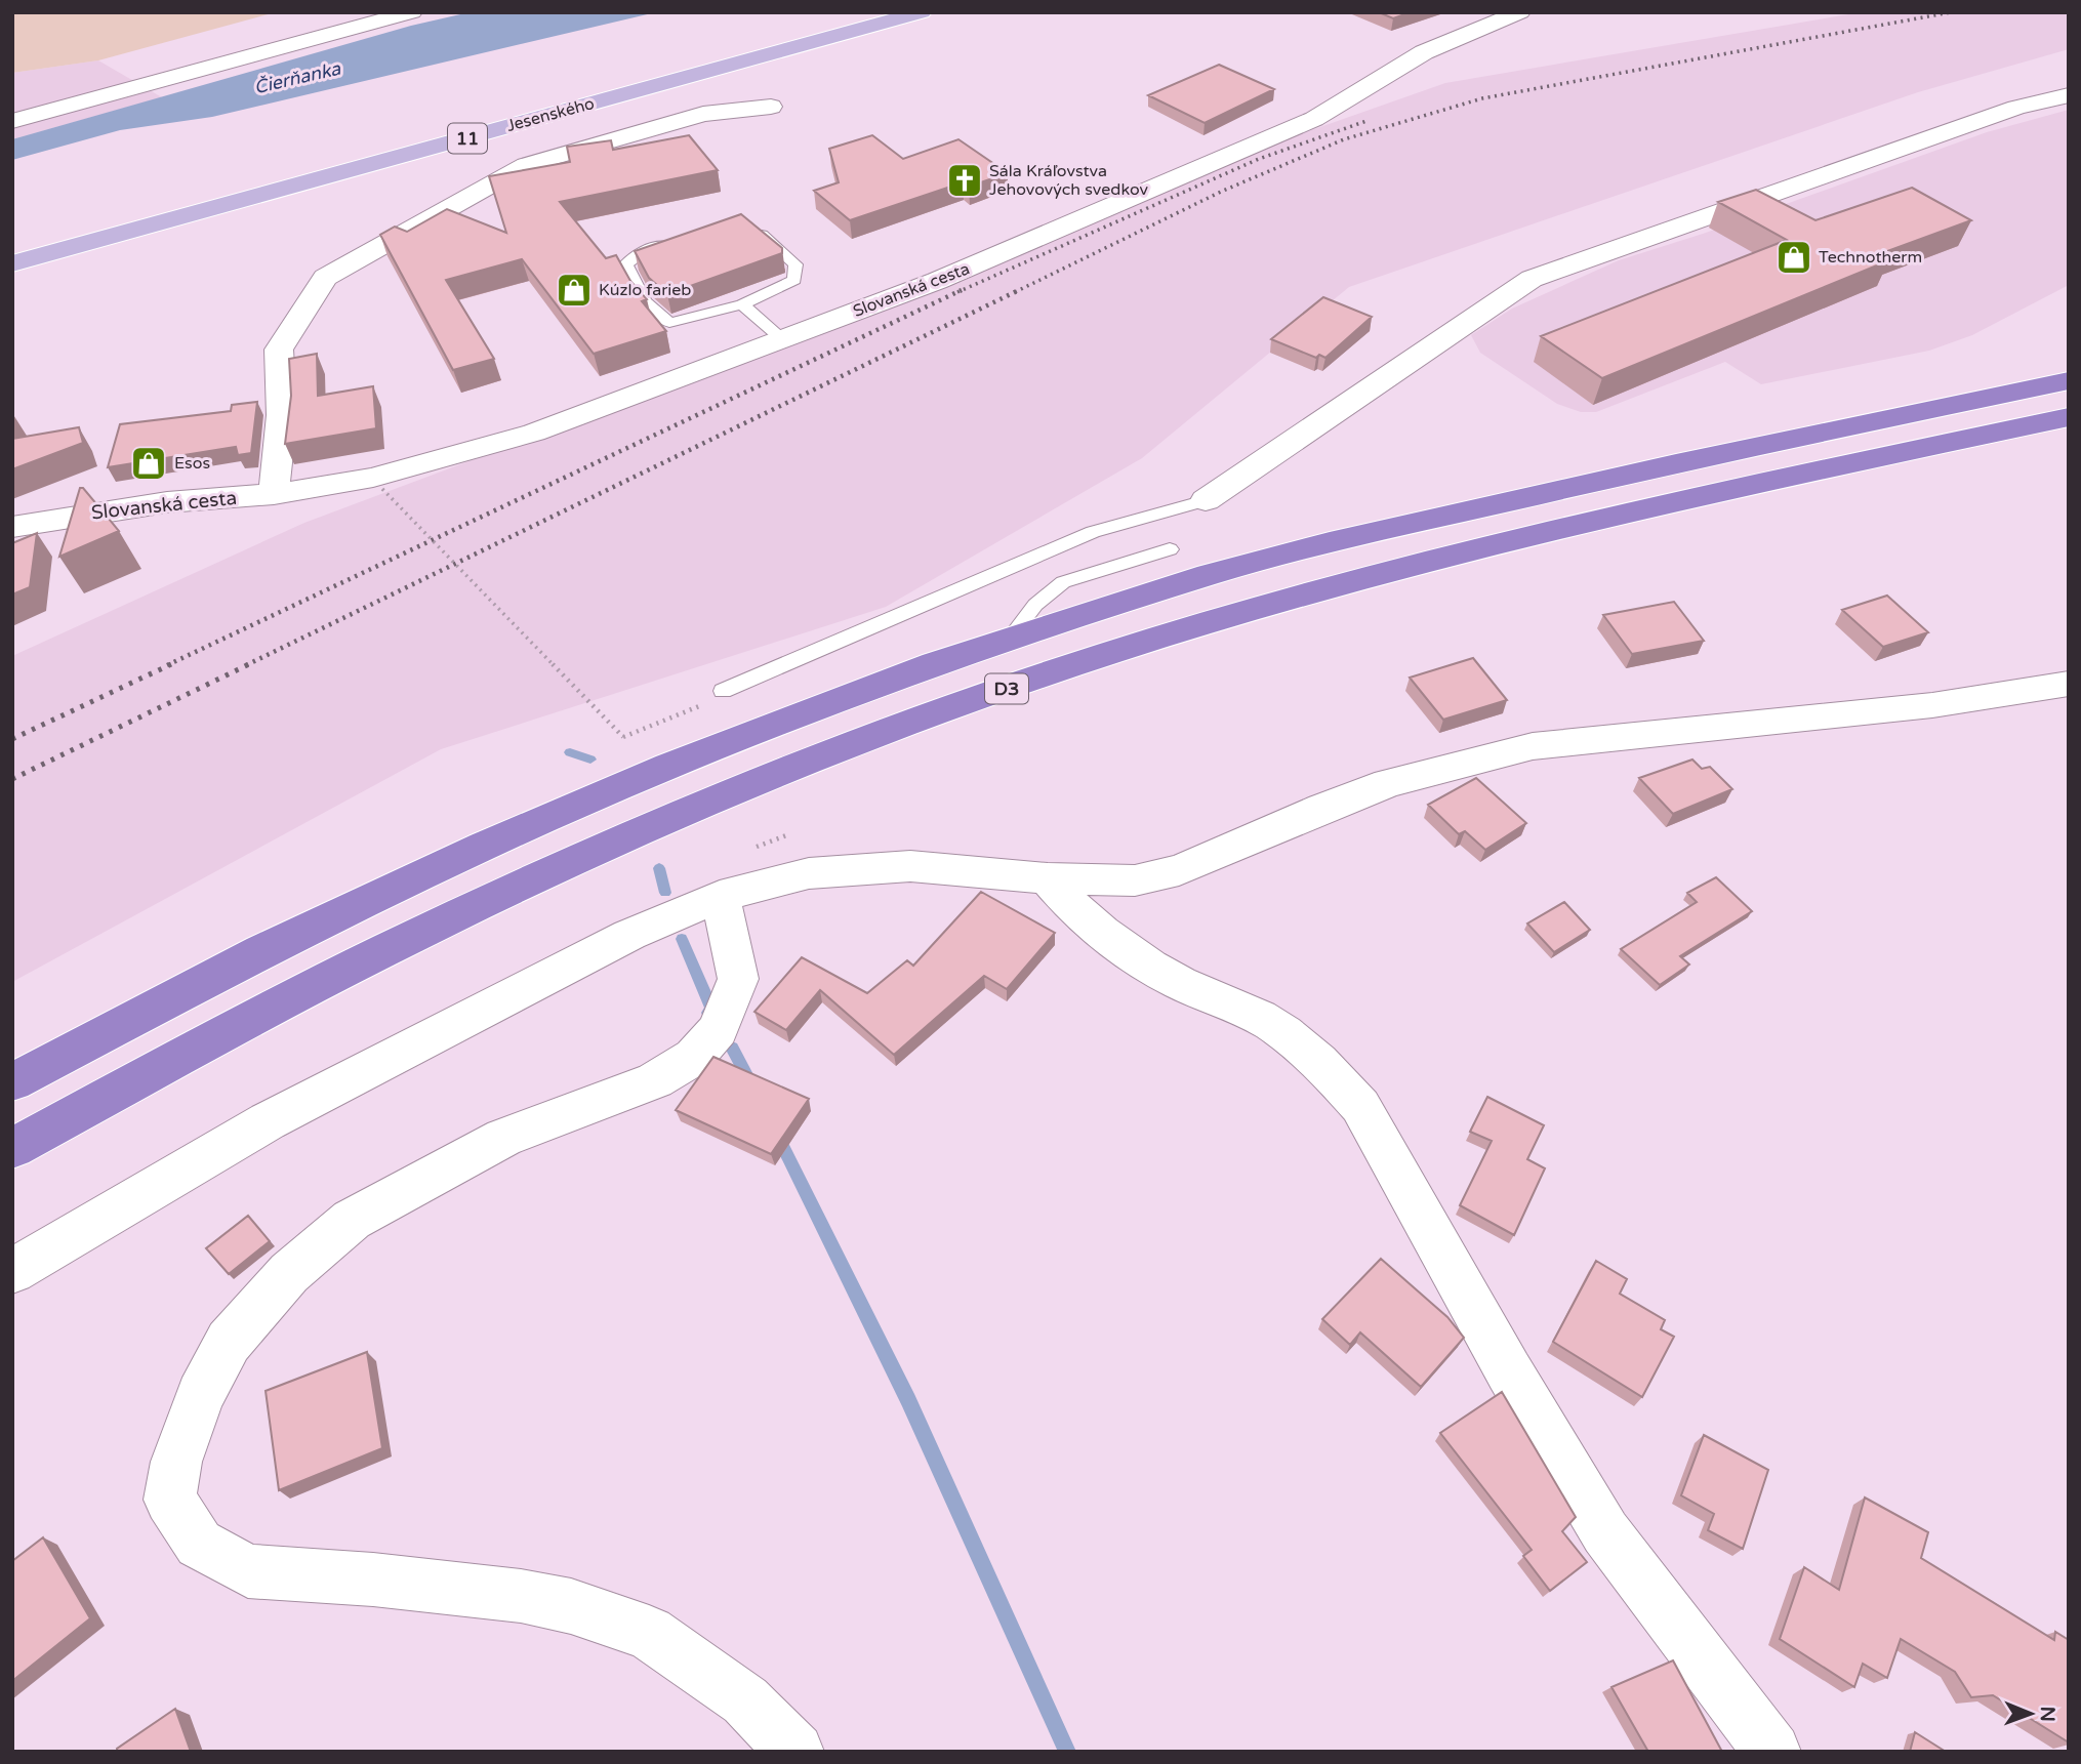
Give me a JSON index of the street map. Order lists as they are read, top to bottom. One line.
{"streets":{"highway":["D3"],"main road":["Jesenského","11"],"street":["Slovanská cesta"]},"water":["Čierňanka"],"places":{"church":["Sála Kráľovstva Jehovových svedkov"],"shop":["Technotherm","Kúzlo farieb","Esos"]},"north":"right"}
